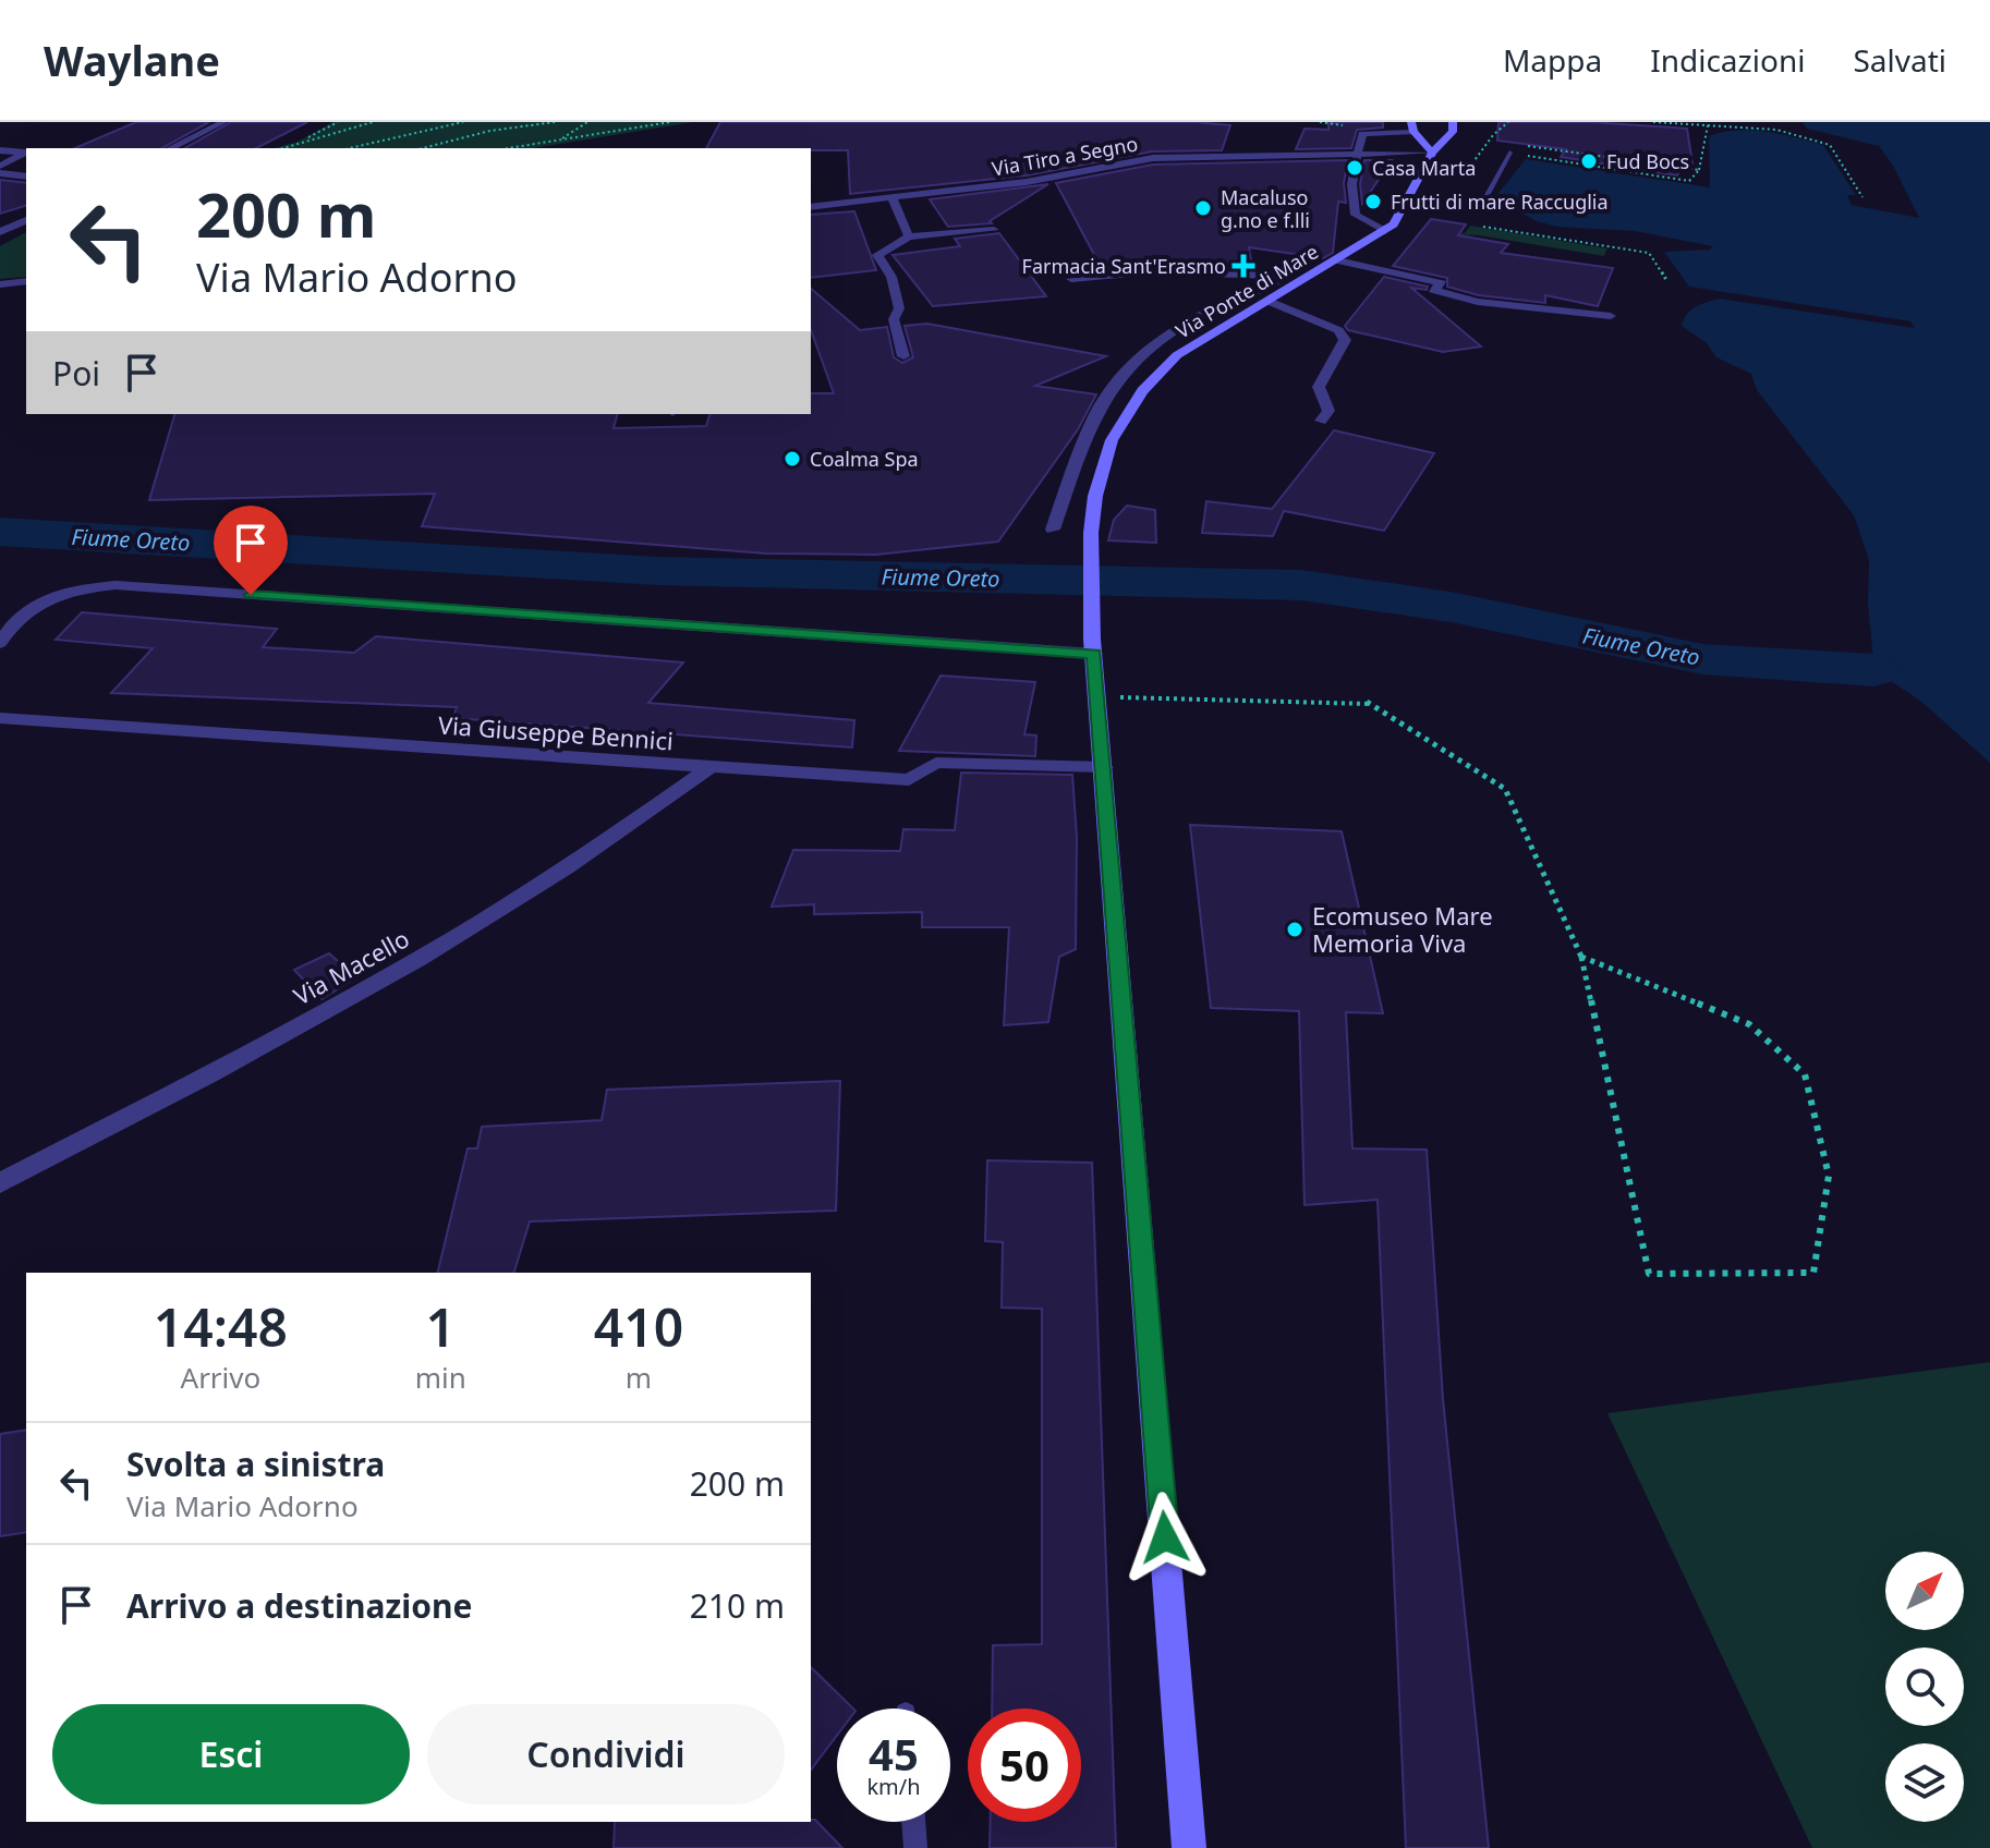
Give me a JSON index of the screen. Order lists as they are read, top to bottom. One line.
{"streets":{"main road":["Via Ponte di Mare"],"street":["Via Tiro a Segno","Via Giuseppe Bennici","Via Macello"]},"crossings":[["Via Ponte di Mare","Via Giuseppe Bennici"],["Via Giuseppe Bennici","Via Macello"]],"water":["Fiume Oreto"],"places":{"other":["Fud Bocs","Casa Marta","Frutti di mare Raccuglia","Macaluso g.no e f.lli","Coalma Spa","Ecomuseo Mare Memoria Viva"],"health":["Farmacia Sant'Erasmo"]},"north":"top right","page":{"header":"Waylane","nav":["Mappa","Indicazioni","Salvati"],"turn":["200 m","Via Mario Adorno"],"then":"Poi","eta":["14:48","Arrivo","1","min","410","m"],"list":[{"name":"Svolta a sinistra","note":"Via Mario Adorno","value":"200 m"},{"name":"Arrivo a destinazione","value":"210 m"}],"buttons":["Esci","Condividi"],"speed":"45 km/h","limit":"50"}}
